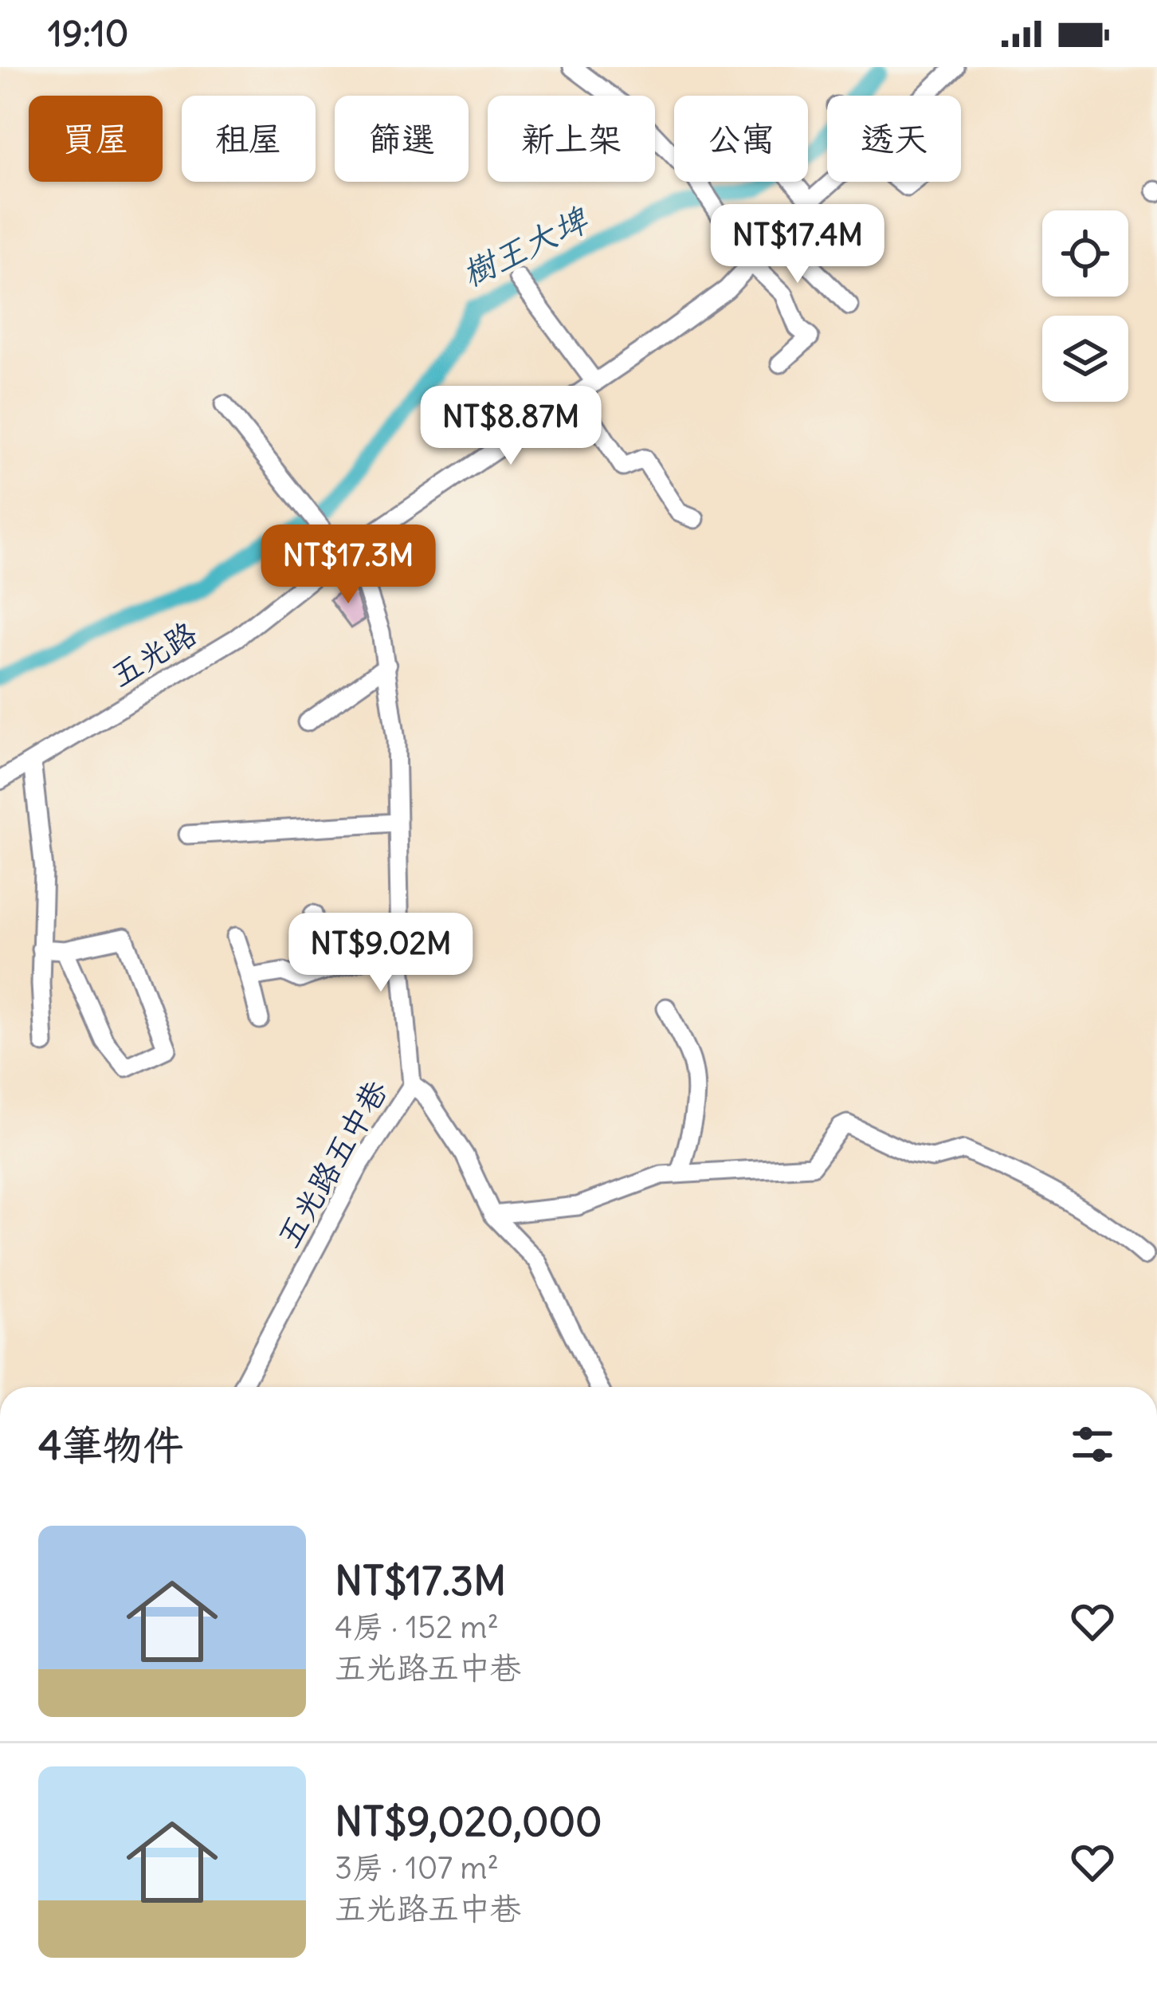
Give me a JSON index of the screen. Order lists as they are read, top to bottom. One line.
{"streets":{"street":["五光路","五光路五中巷"]},"crossings":[["五光路","五光路五中巷"]],"water":["樹王大埤"],"page":{"status":"19:10","chip":["買屋","租屋","篩選","新上架","公寓","透天"],"price":["NT$17.4M","NT$8.87M","NT$17.3M","NT$9.02M"],"heading":"4筆物件","list":[{"name":"NT$17.3M","note":"4房 · 152 m² · 五光路五中巷"},{"name":"NT$9,020,000","note":"3房 · 107 m² · 五光路五中巷"}]}}
